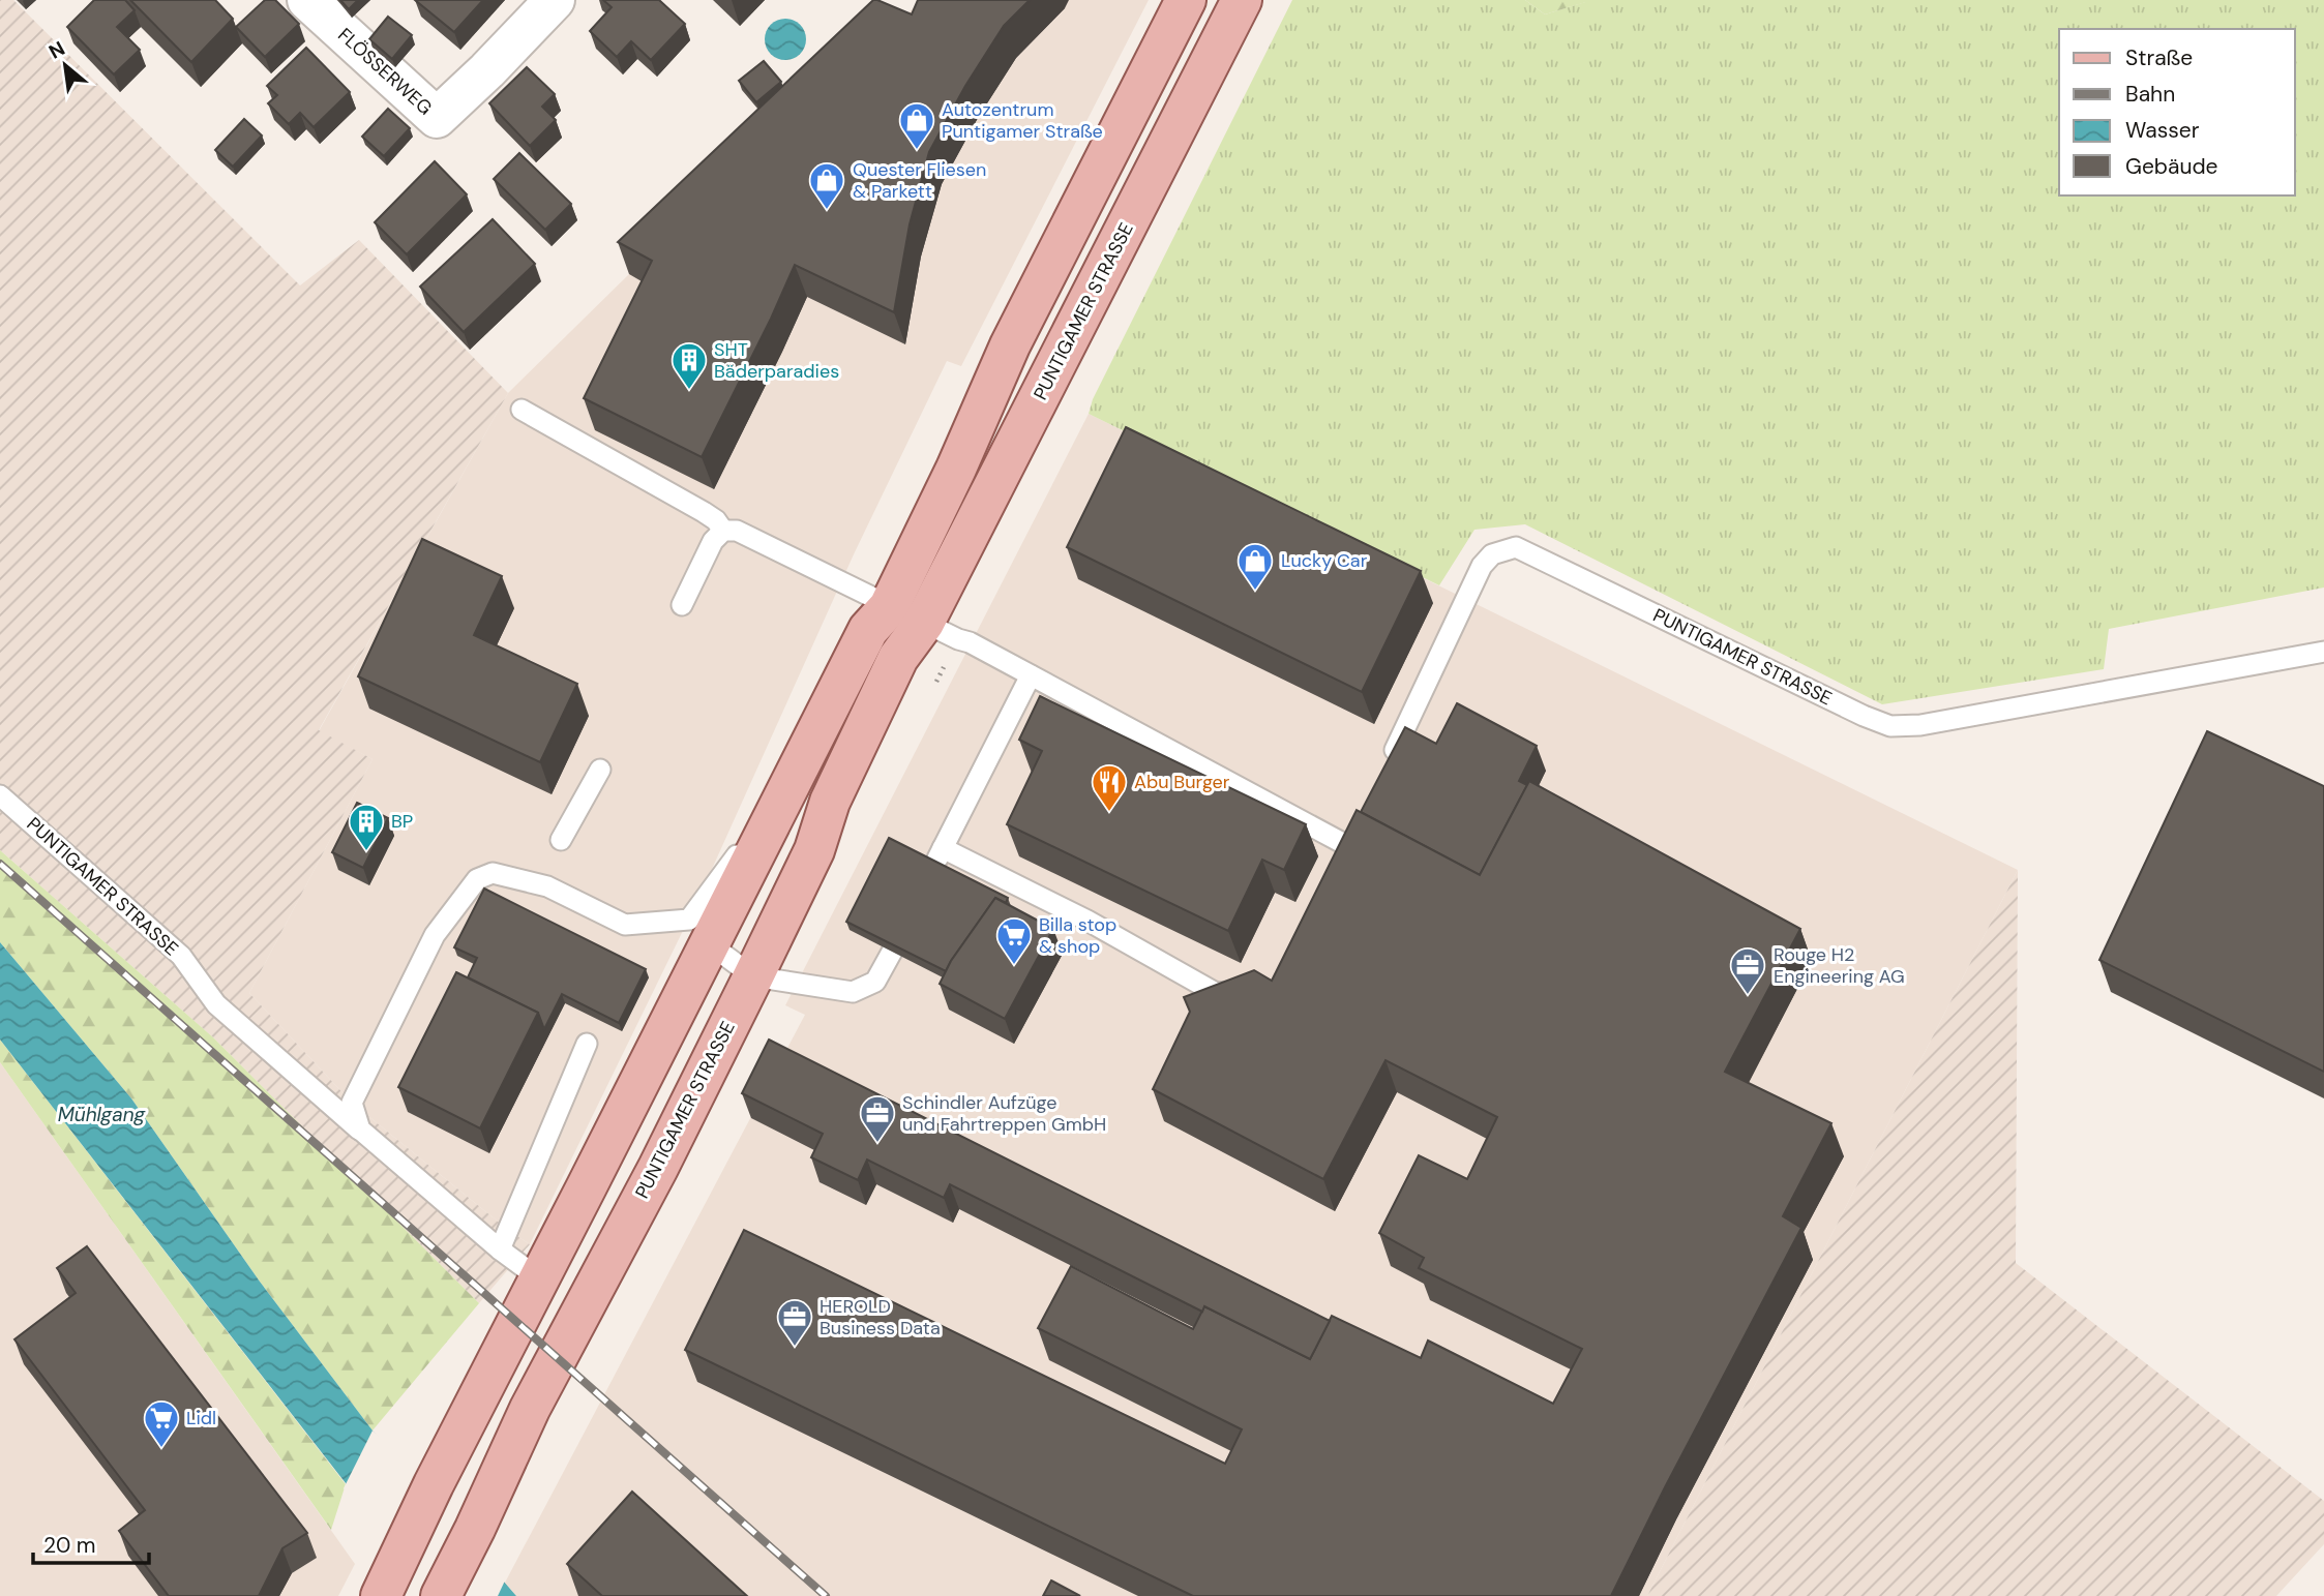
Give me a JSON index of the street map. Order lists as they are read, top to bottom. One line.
{"streets":{"main road":["PUNTIGAMER STRASSE"],"street":["FLÖSSERWEG"]},"water":["Mühlgang"],"places":{"shop":["Autozentrum Puntigamer Straße","Quester Fliesen & Parkett","Lucky Car"],"building":["SHT Bäderparadies","BP"],"restaurant":["Abu Burger"],"supermarket":["Billa stop & shop","Lidl"],"office":["Rouge H2 Engineering AG","Schindler Aufzüge und Fahrtreppen GmbH","HEROLD Business Data"]},"legend":["Straße","Bahn","Wasser","Gebäude"],"scale_bar":"20 m","north":"top left"}
